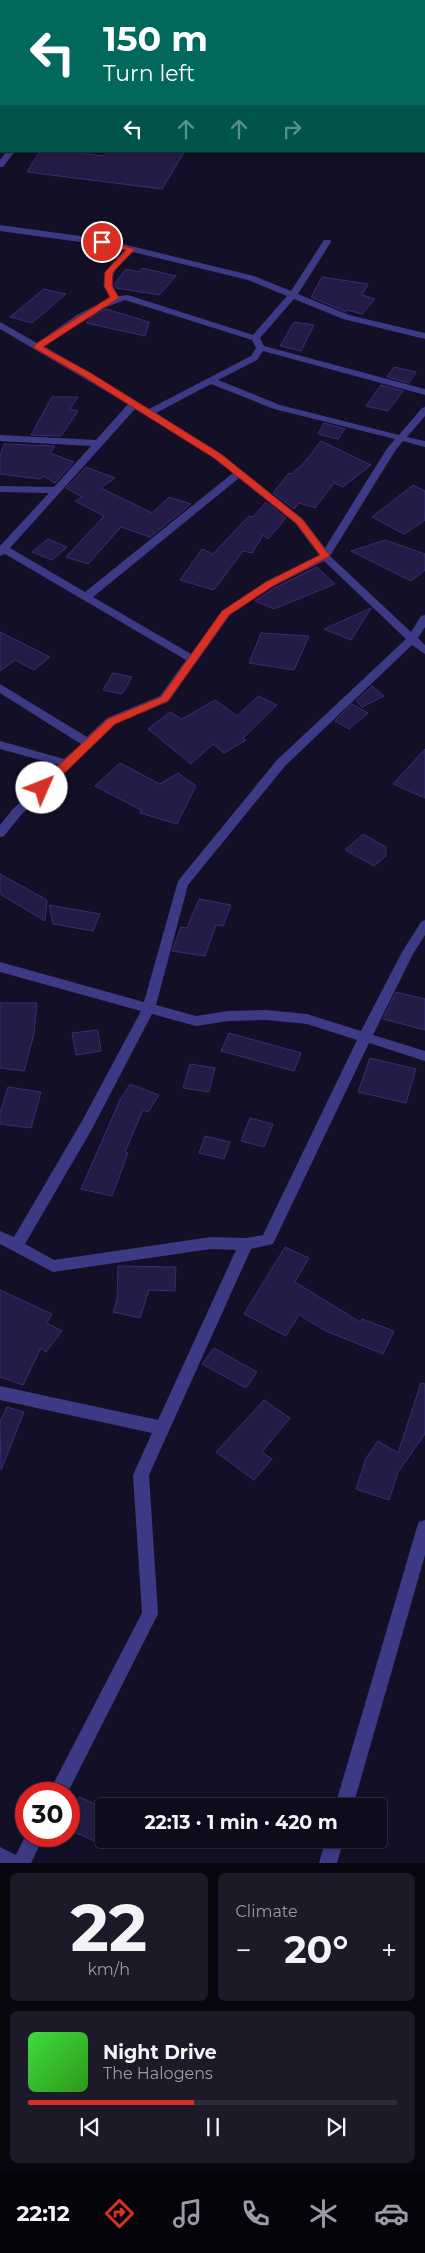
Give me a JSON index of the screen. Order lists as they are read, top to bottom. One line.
{"page":{"turn":["150 m","Turn left"],"limit":"30","trip":"22:13 · 1 min · 420 m","tile":[["22","km/h"],"Climate"],"heat":["−","20°","+"],"song":["Night Drive","The Halogens"],"tabs":"22:12"}}
